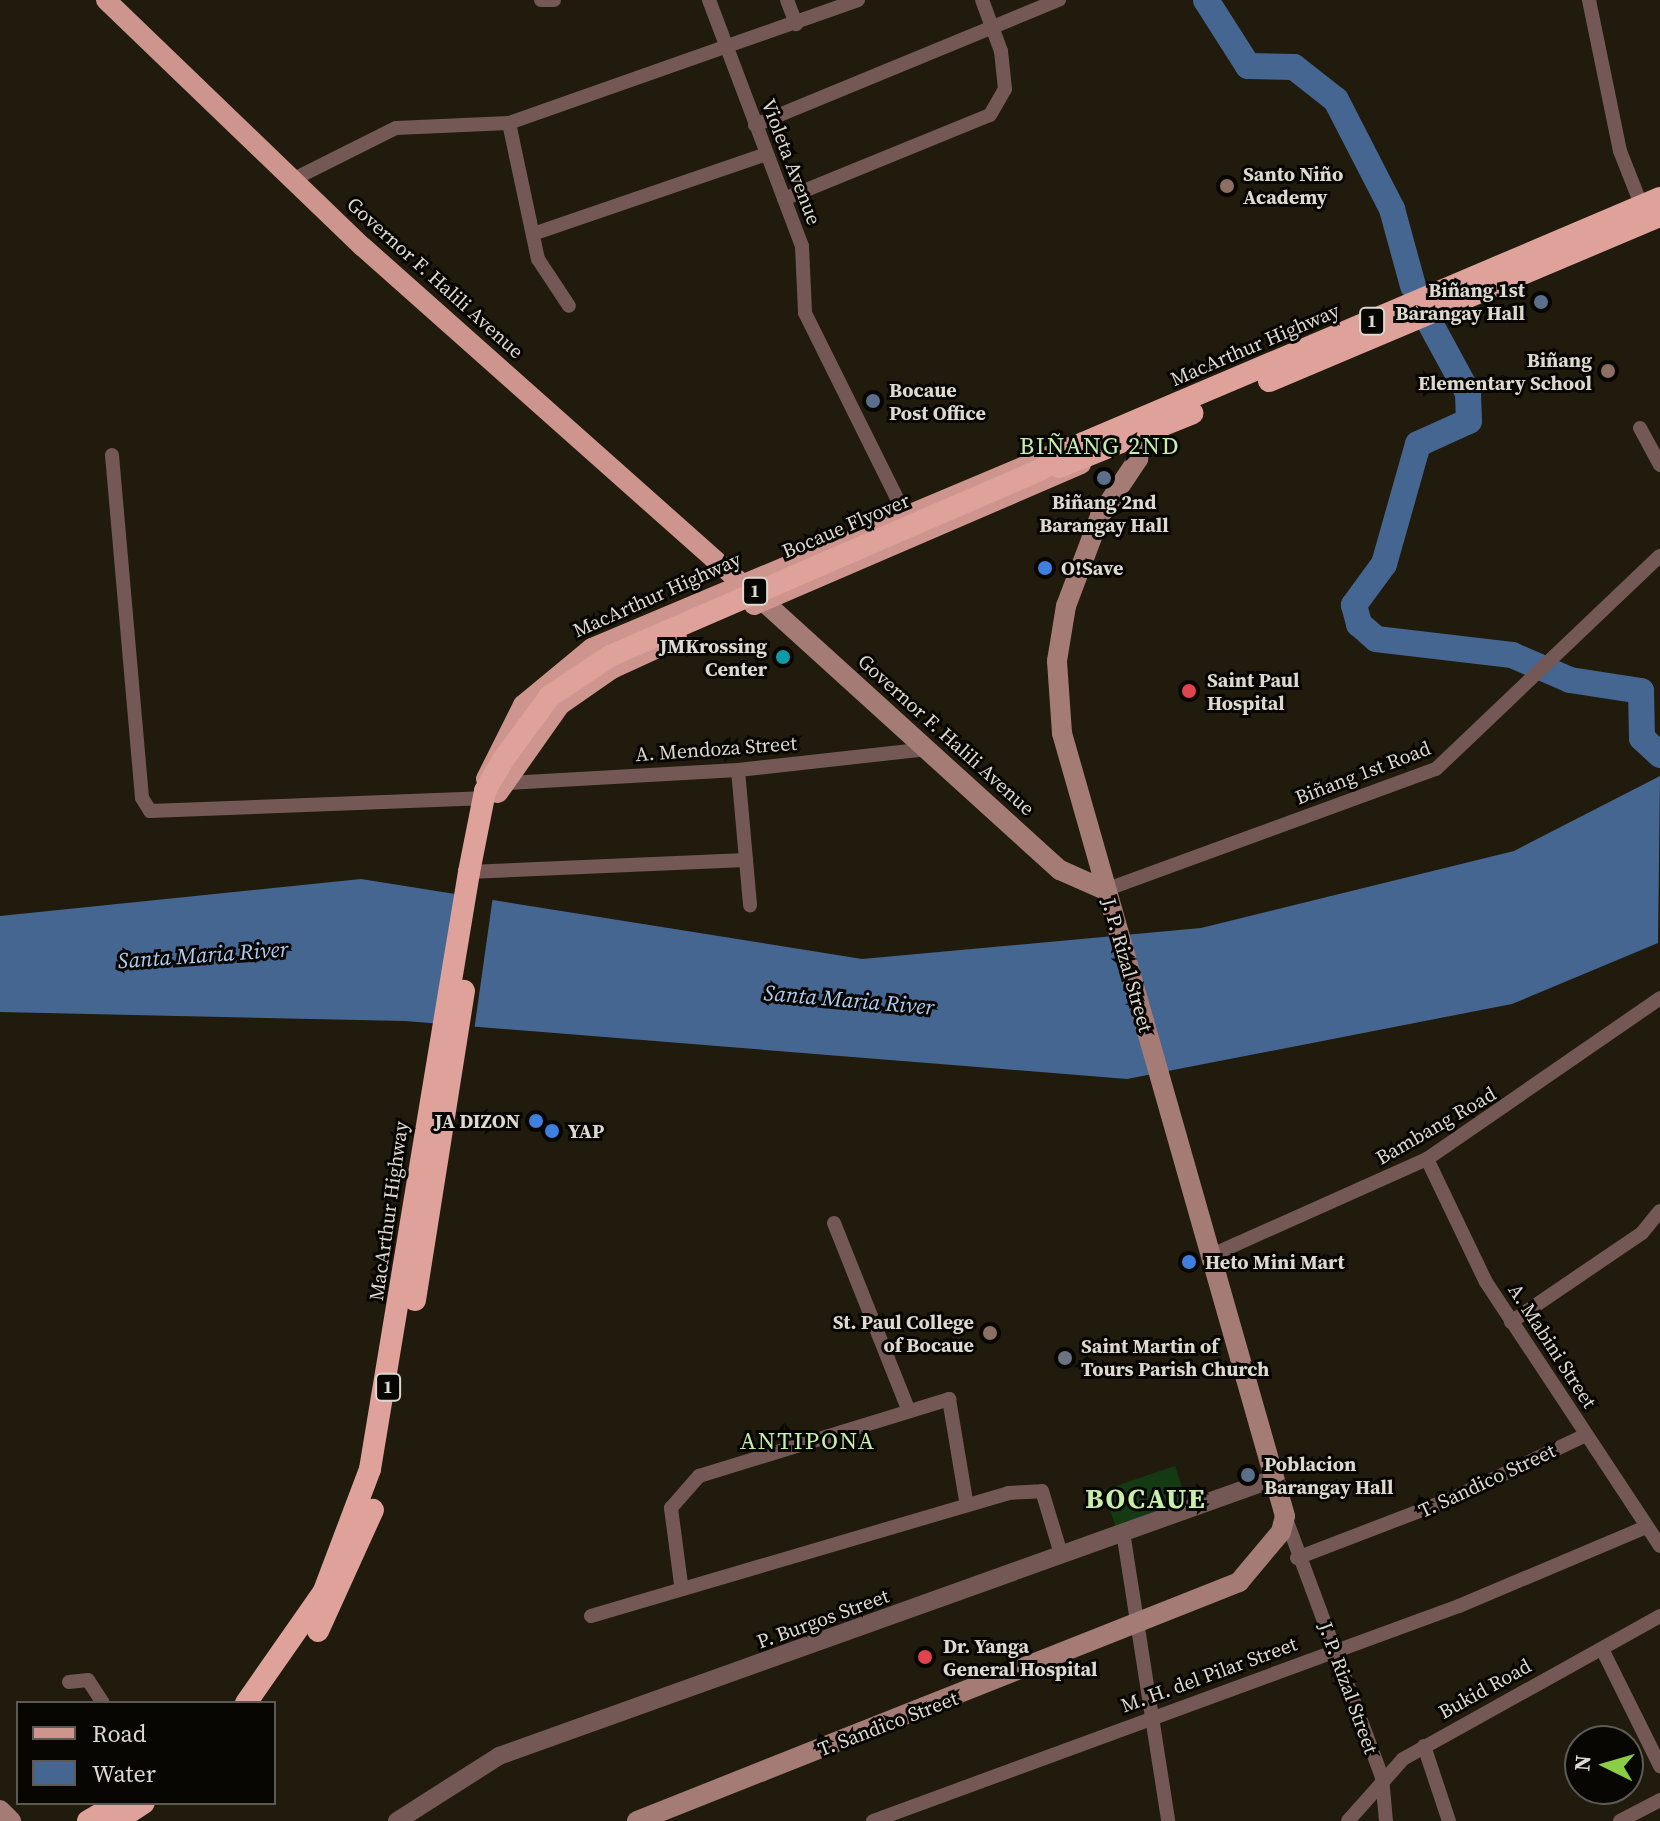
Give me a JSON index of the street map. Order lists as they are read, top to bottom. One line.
{"streets":{"highway":["1","MacArthur Highway","Bocaue Flyover"],"main road":["Governor F. Halili Avenue","J. P. Rizal Street","T. Sandico Street"],"street":["Violeta Avenue","A. Mendoza Street","Biñang 1st Road","Bambang Road","A. Mabini Street","P. Burgos Street","M. H. del Pilar Street","Bukid Road"]},"crossings":[["Violeta Avenue","MacArthur Highway"],["Governor F. Halili Avenue","MacArthur Highway"],["Governor F. Halili Avenue","A. Mendoza Street"],["Governor F. Halili Avenue","Biñang 1st Road"],["Governor F. Halili Avenue","J. P. Rizal Street"],["MacArthur Highway","Bocaue Flyover"],["MacArthur Highway","A. Mendoza Street"],["MacArthur Highway","J. P. Rizal Street"],["Bocaue Flyover","A. Mendoza Street"],["Biñang 1st Road","J. P. Rizal Street"],["J. P. Rizal Street","Bambang Road"],["J. P. Rizal Street","T. Sandico Street"],["J. P. Rizal Street","P. Burgos Street"],["J. P. Rizal Street","M. H. del Pilar Street"],["J. P. Rizal Street","Bukid Road"],["Bambang Road","A. Mabini Street"],["A. Mabini Street","T. Sandico Street"],["A. Mabini Street","M. H. del Pilar Street"]],"districts":["BIÑANG 2ND","ANTIPONA","BOCAUE"],"water":["Santa Maria River"],"places":["Santo Niño Academy","Biñang 1st Barangay Hall","Biñang Elementary School","Bocaue Post Office","Biñang 2nd Barangay Hall","O!Save","JMKrossing Center","Saint Paul Hospital","JA DIZON","YAP","Heto Mini Mart","St. Paul College of Bocaue","Saint Martin of Tours Parish Church","Poblacion Barangay Hall","Dr. Yanga General Hospital"],"legend":["Road","Water"],"north":"left"}
